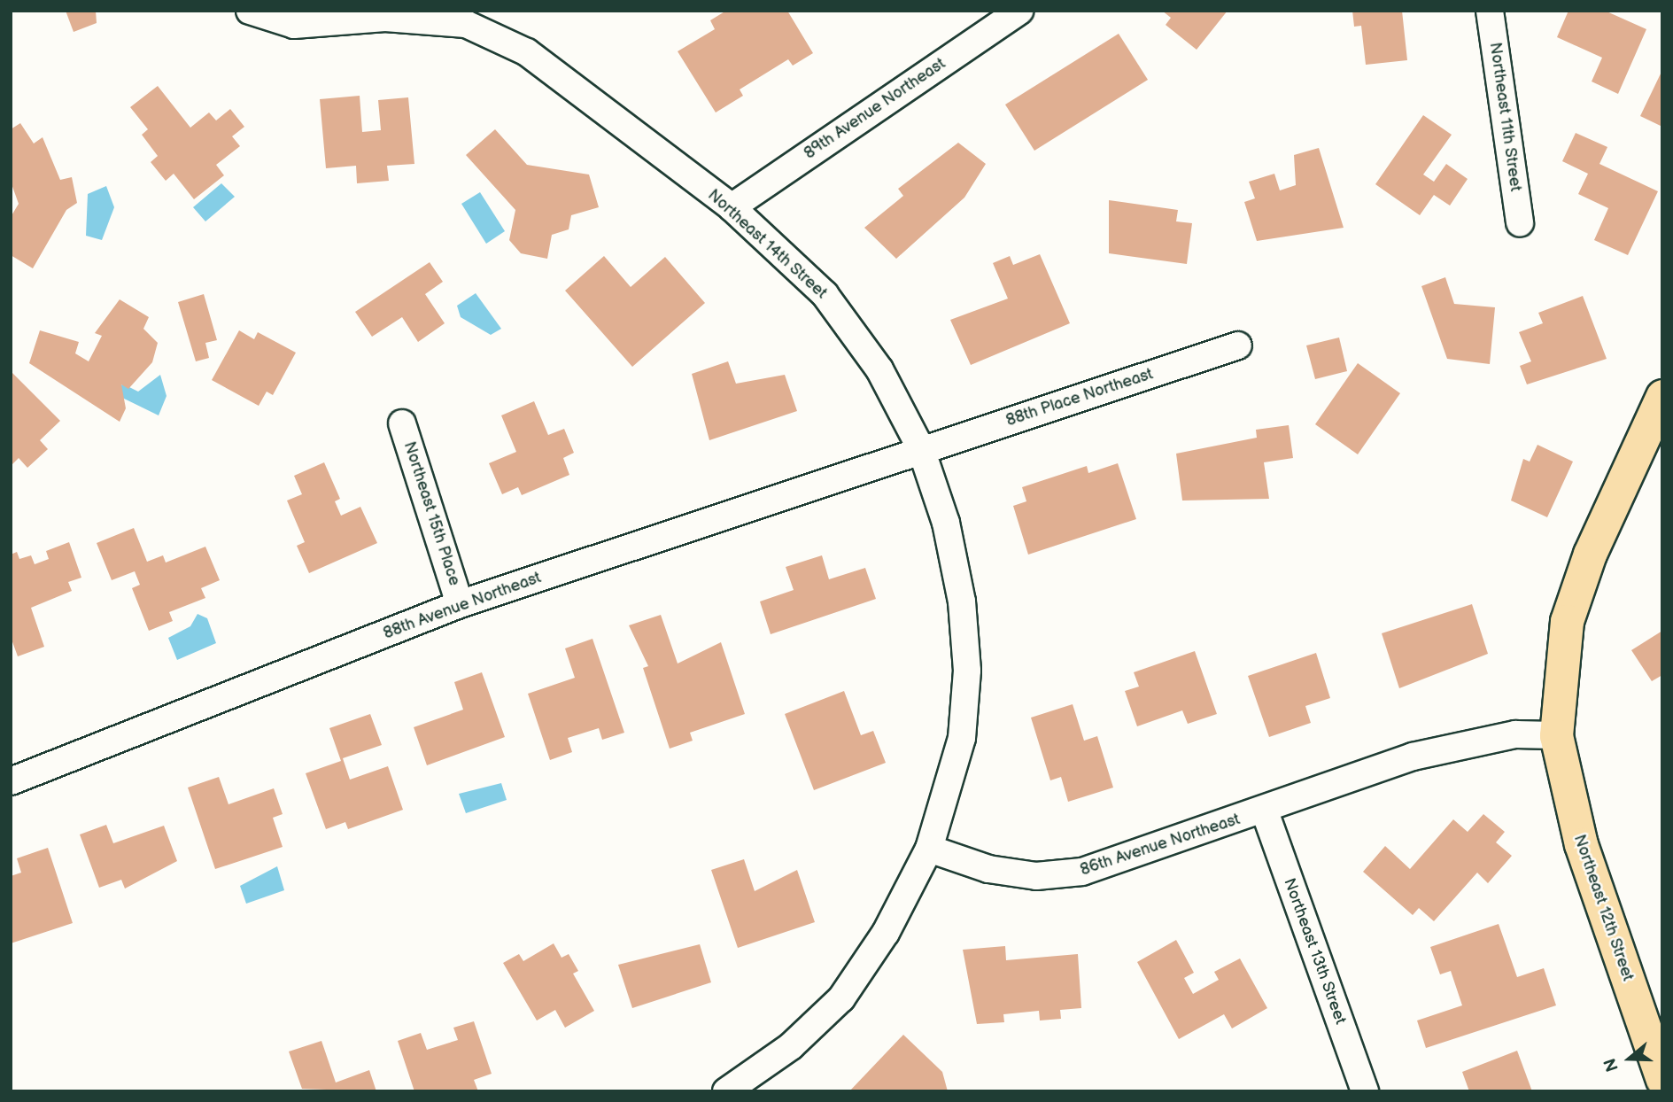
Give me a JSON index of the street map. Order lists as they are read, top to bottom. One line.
{"streets":{"main road":["Northeast 12th Street"],"street":["89th Avenue Northeast","Northeast 11th Street","Northeast 14th Street","88th Place Northeast","Northeast 15th Place","88th Avenue Northeast","86th Avenue Northeast","Northeast 13th Street"]},"crossings":[["89th Avenue Northeast","Northeast 14th Street"],["Northeast 14th Street","88th Place Northeast"],["Northeast 14th Street","88th Avenue Northeast"],["Northeast 14th Street","86th Avenue Northeast"],["88th Place Northeast","88th Avenue Northeast"],["Northeast 15th Place","88th Avenue Northeast"],["86th Avenue Northeast","Northeast 12th Street"],["86th Avenue Northeast","Northeast 13th Street"]],"north":"left"}
